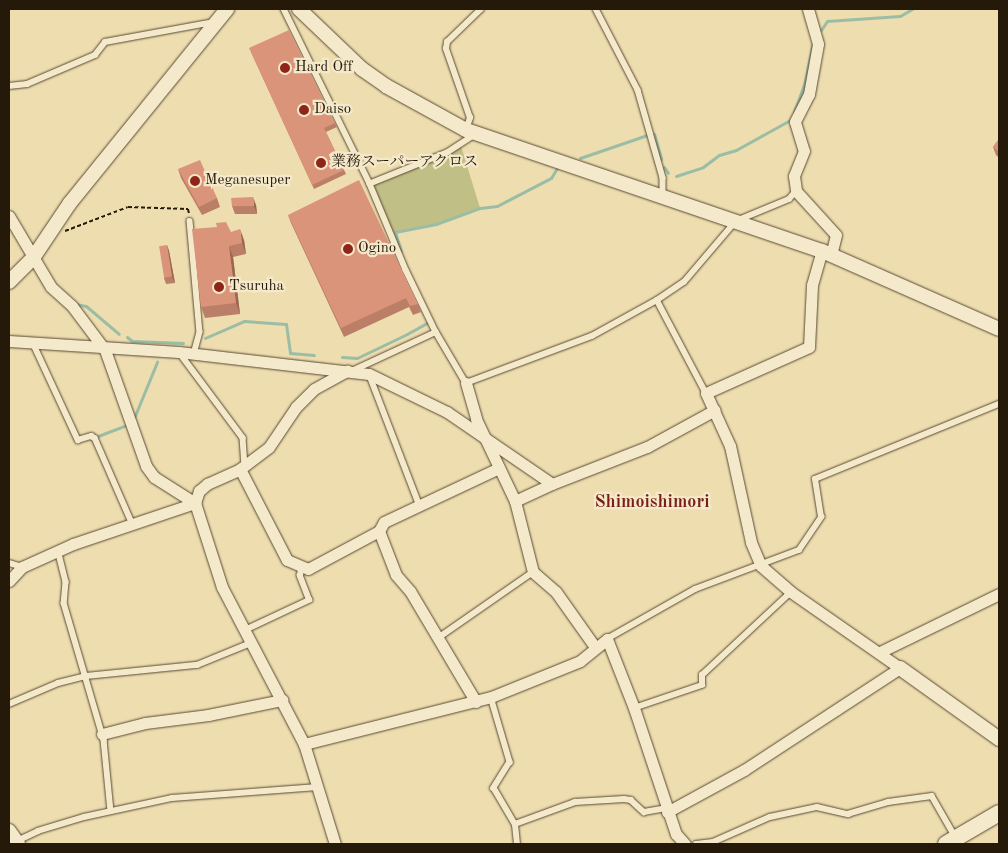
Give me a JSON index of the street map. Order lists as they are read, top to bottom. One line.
{"districts":["Shimoishimori"],"places":["Hard Off","Daiso","業務スーパーアクロス","Meganesuper","Ogino","Tsuruha"]}
